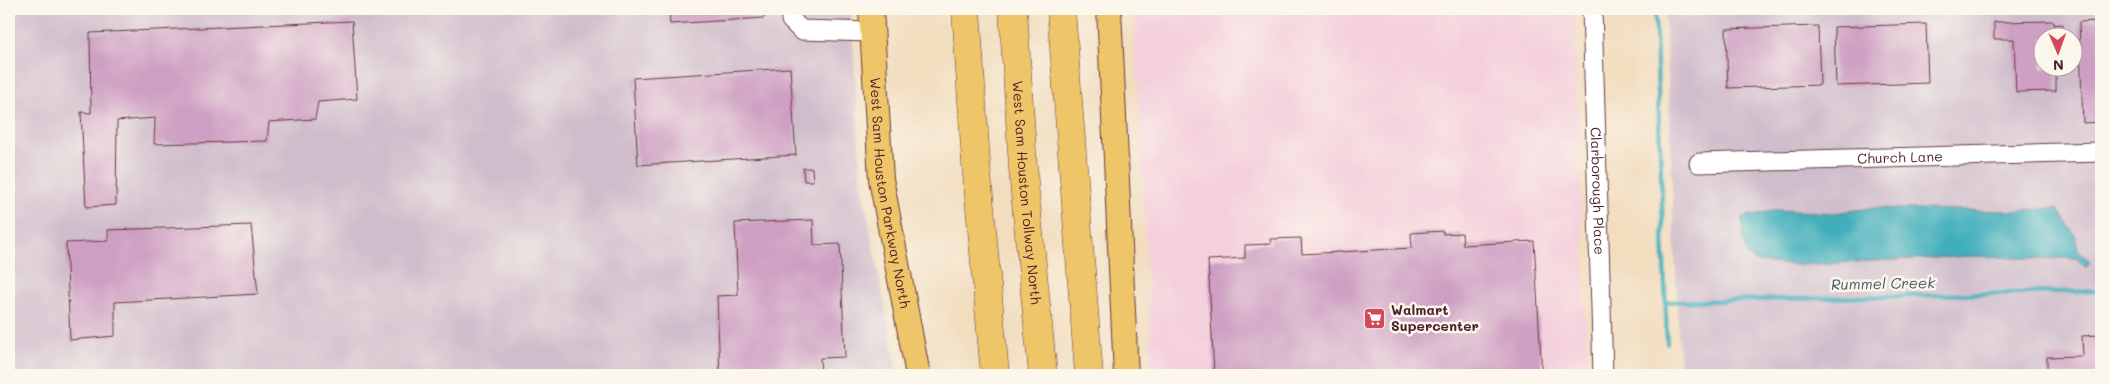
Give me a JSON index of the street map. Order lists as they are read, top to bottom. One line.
{"streets":{"highway":["West Sam Houston Tollway North"],"main road":["West Sam Houston Parkway North"],"street":["Church Lane","Clarborough Place"]},"water":["Rummel Creek"],"places":{"supermarket":["Walmart Supercenter"]},"north":"bottom"}
